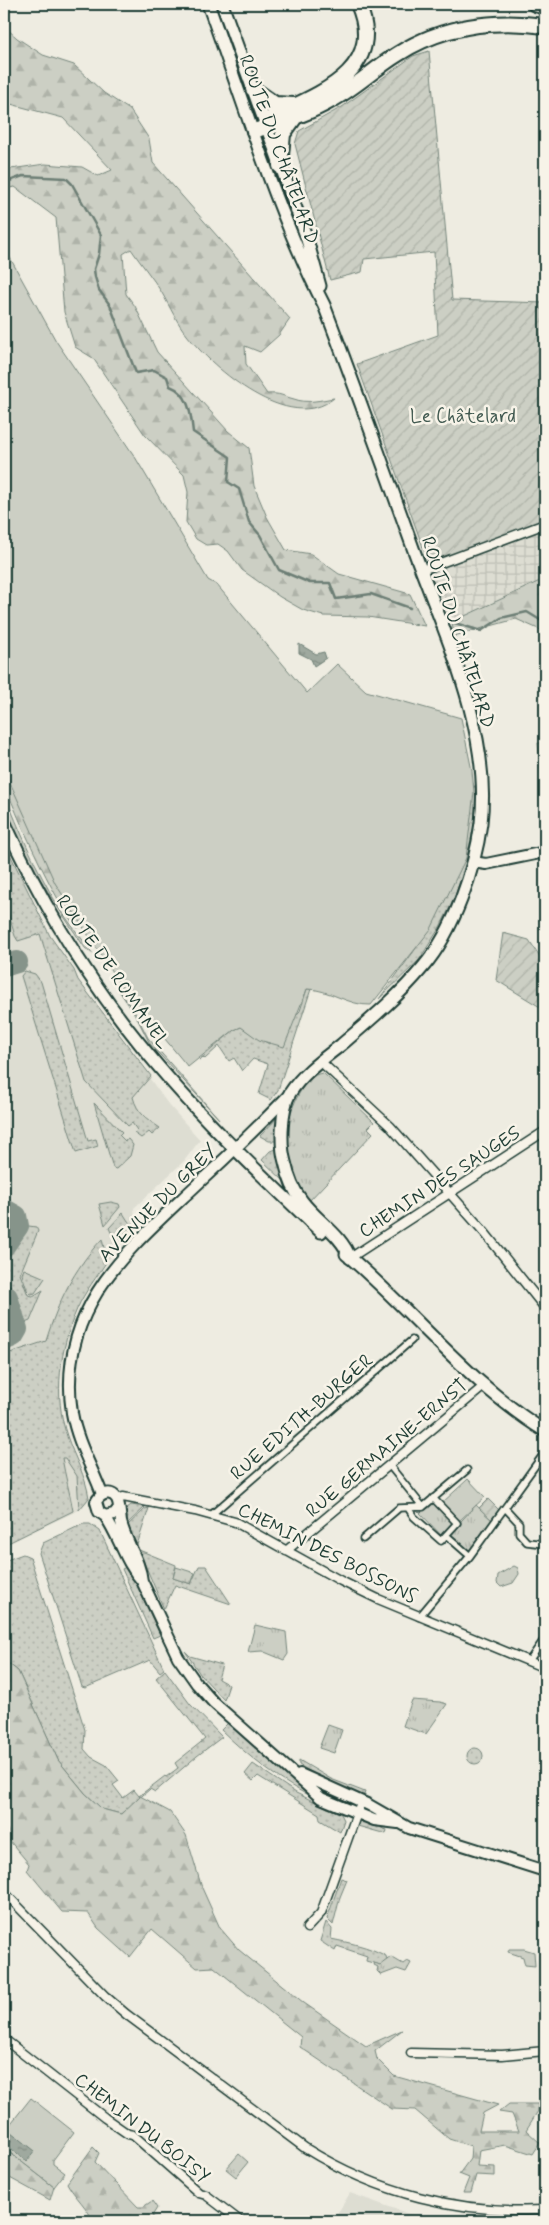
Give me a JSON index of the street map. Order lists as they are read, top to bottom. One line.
{"streets":{"main road":["ROUTE DU CHÂTELARD","ROUTE DE ROMANEL"],"street":["CHEMIN DES SAUGES","AVENUE DU GREY","RUE EDITH-BURGER","RUE GERMAINE-ERNST","CHEMIN DES BOSSONS","CHEMIN DU BOISY"]},"crossings":[["ROUTE DU CHÂTELARD","AVENUE DU GREY"],["ROUTE DE ROMANEL","CHEMIN DES SAUGES"],["ROUTE DE ROMANEL","AVENUE DU GREY"],["AVENUE DU GREY","CHEMIN DES BOSSONS"],["RUE EDITH-BURGER","CHEMIN DES BOSSONS"],["RUE GERMAINE-ERNST","CHEMIN DES BOSSONS"]],"parks":["Le Châtelard"]}
